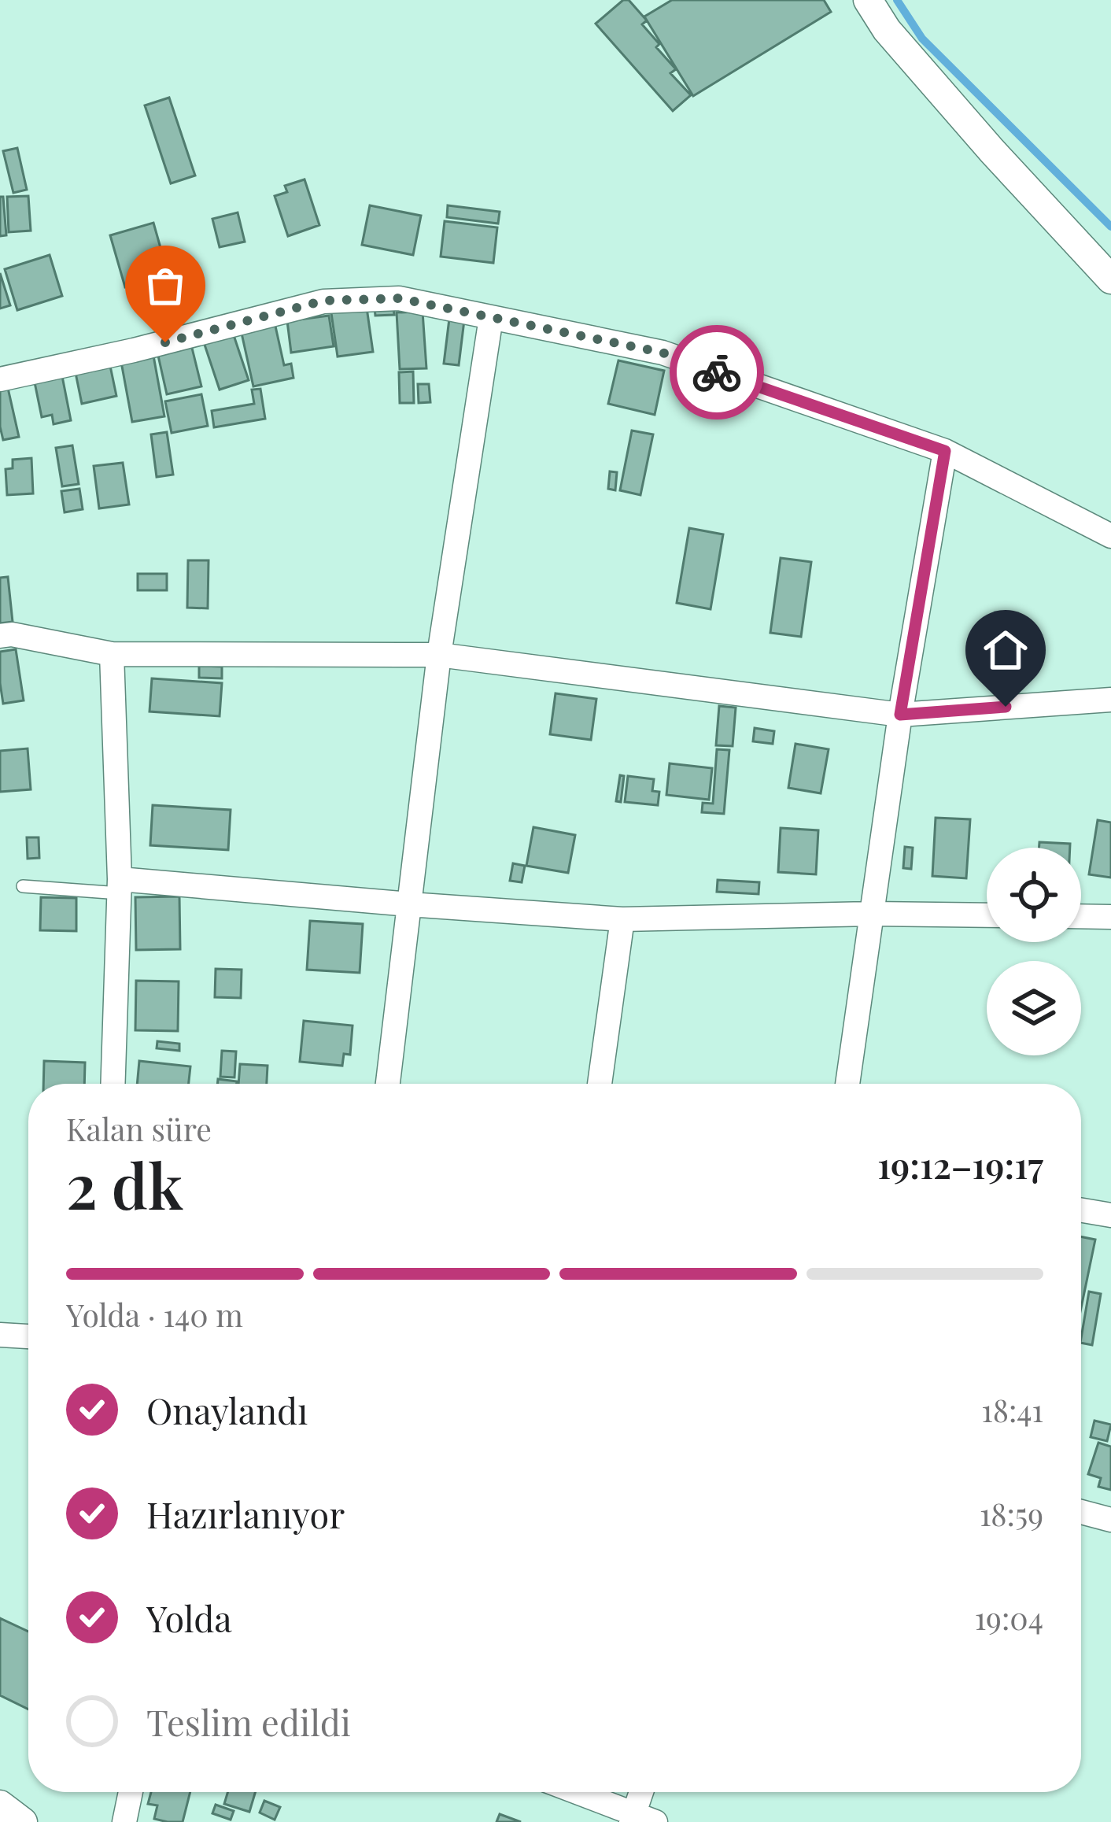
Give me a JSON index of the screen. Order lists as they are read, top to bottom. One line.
{"page":{"heading":["2 dk","Kalan süre","19:12–19:17"],"bar":"Yolda · 140 m","list":[["Onaylandı","18:41"],["Hazırlanıyor","18:59"],["Yolda","19:04"],"Teslim edildi"]}}
